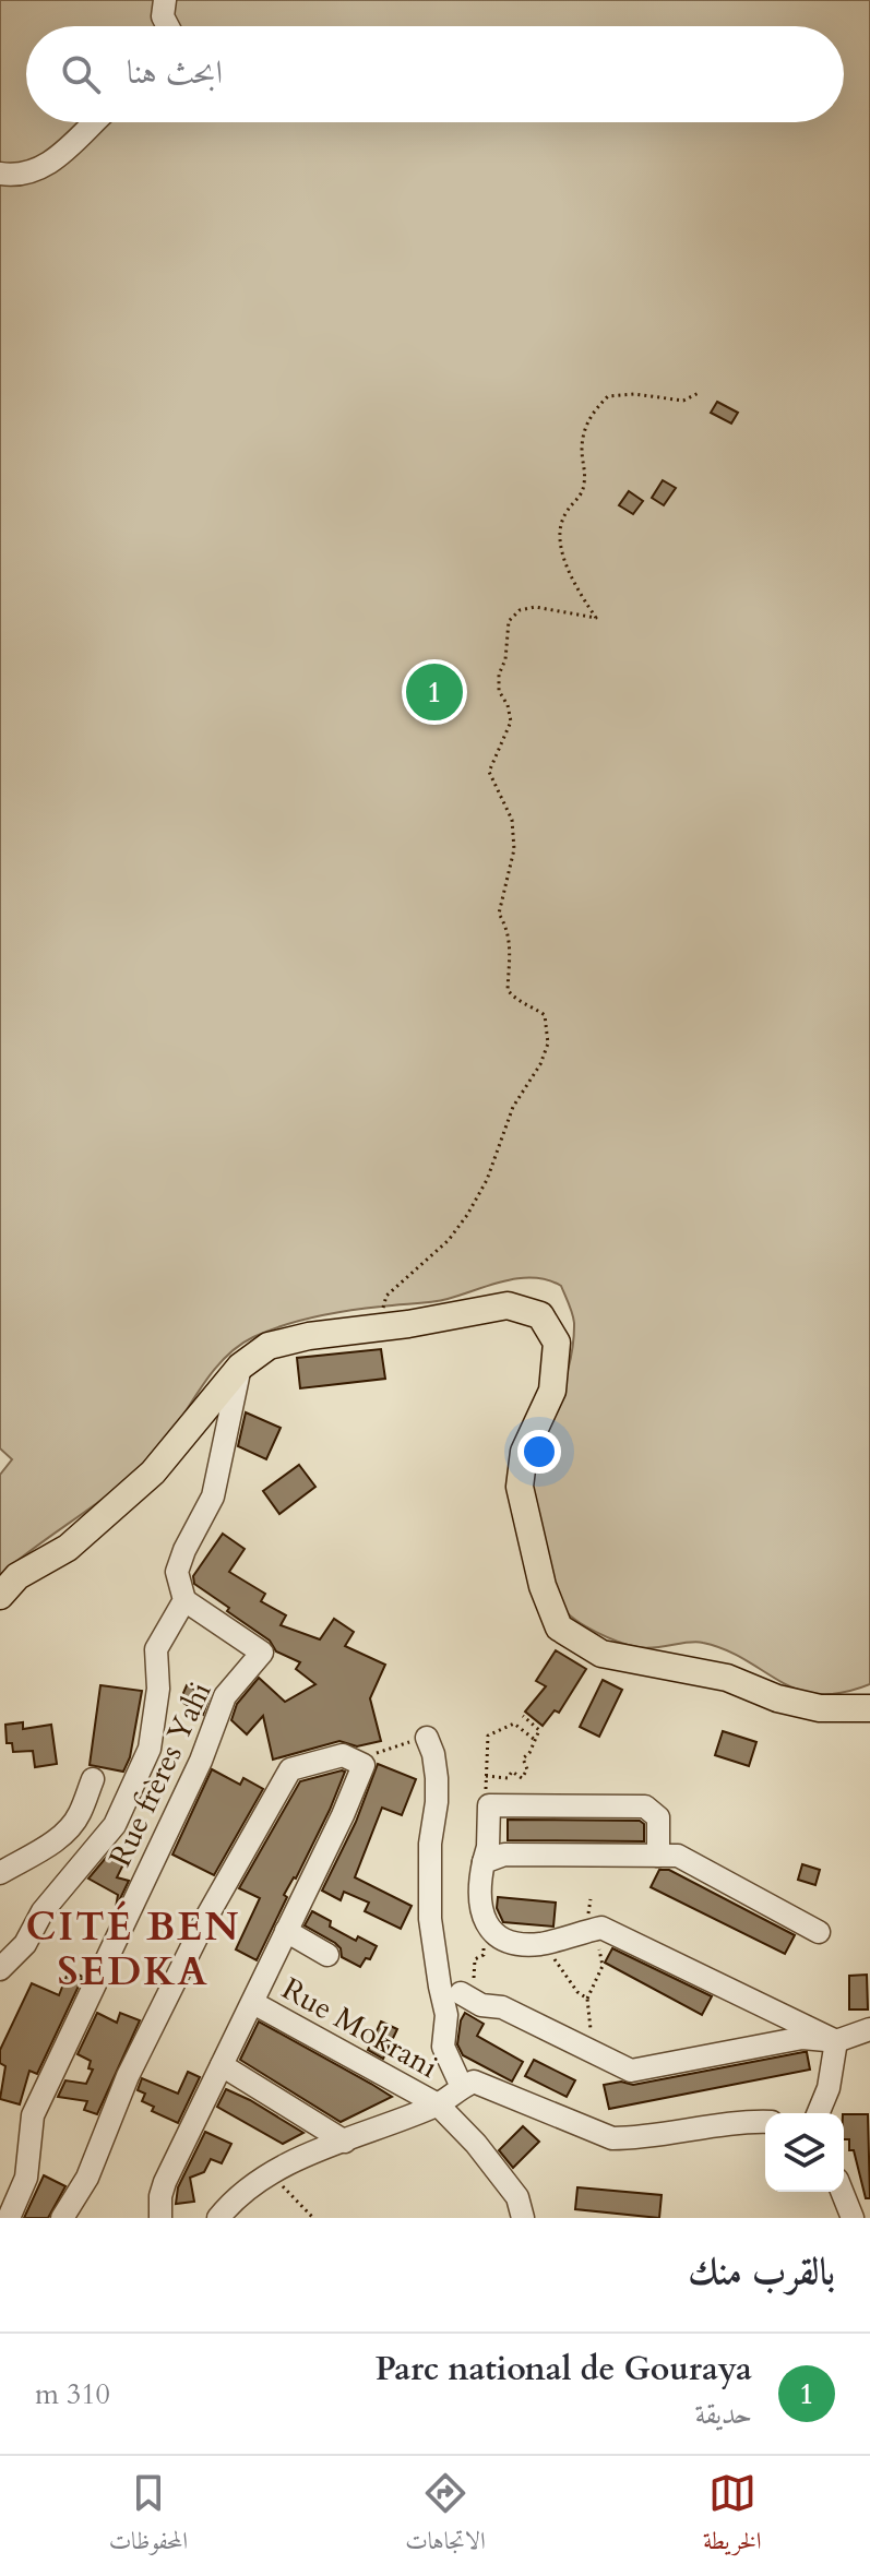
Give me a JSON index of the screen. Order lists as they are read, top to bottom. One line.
{"streets":{"street":["Rue frères Yahi","Rue Mokrani"]},"districts":["CITÉ BEN SEDKA"],"page":{"search":"ابحث هنا","pins":"1","heading":"بالقرب منك","list":[{"mark":"1","name":"Parc national de Gouraya","note":"حديقة","value":"310 m"}],"nav":["الخريطة","الاتجاهات","المحفوظات"]}}
